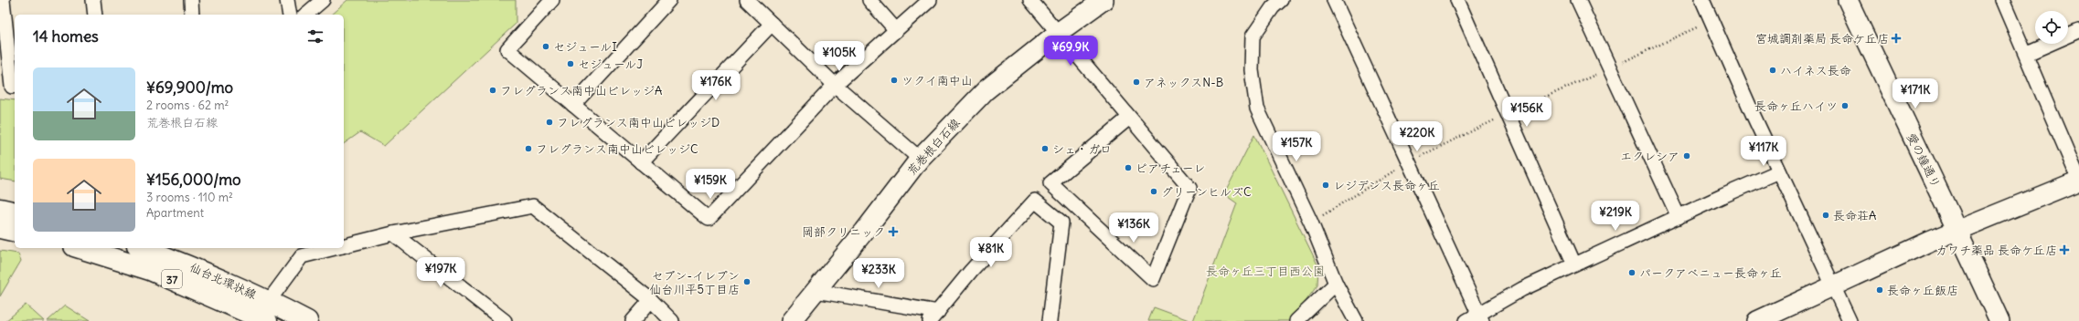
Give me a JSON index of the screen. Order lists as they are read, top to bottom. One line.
{"streets":{"main road":["37","仙台北環状線"],"street":["荒巻根白石線","愛の鐘通り"]},"parks":["長命ヶ丘三丁目西公園"],"places":{"health":["宮城調剤薬局 長命ケ丘店","岡部クリニック","カワチ薬品 長命ケ丘店"],"other":["セジュールI","セジュールJ","ハイネス長命","ツクイ南中山","アネックスN-B","フレグランス南中山ビレッジA","長命ヶ丘ハイツ","フレグランス南中山ビレッジD","フレグランス南中山ビレッジC","シェ・ガロ","エクレシア","ピアチェーレ","レジデンス長命ヶ丘","グリーンヒルズC","長命荘A","パークアベニュー長命ヶ丘","セブン-イレブン 仙台川平5丁目店","長命ヶ丘飯店"]},"page":{"heading":"14 homes","price":["¥69.9K","¥105K","¥176K","¥171K","¥156K","¥220K","¥157K","¥117K","¥159K","¥219K","¥136K","¥81K","¥197K","¥233K"],"list":[{"name":"¥69,900/mo","note":"2 rooms · 62 m² · 荒巻根白石線"},{"name":"¥156,000/mo","note":"3 rooms · 110 m² · Apartment"}]}}
